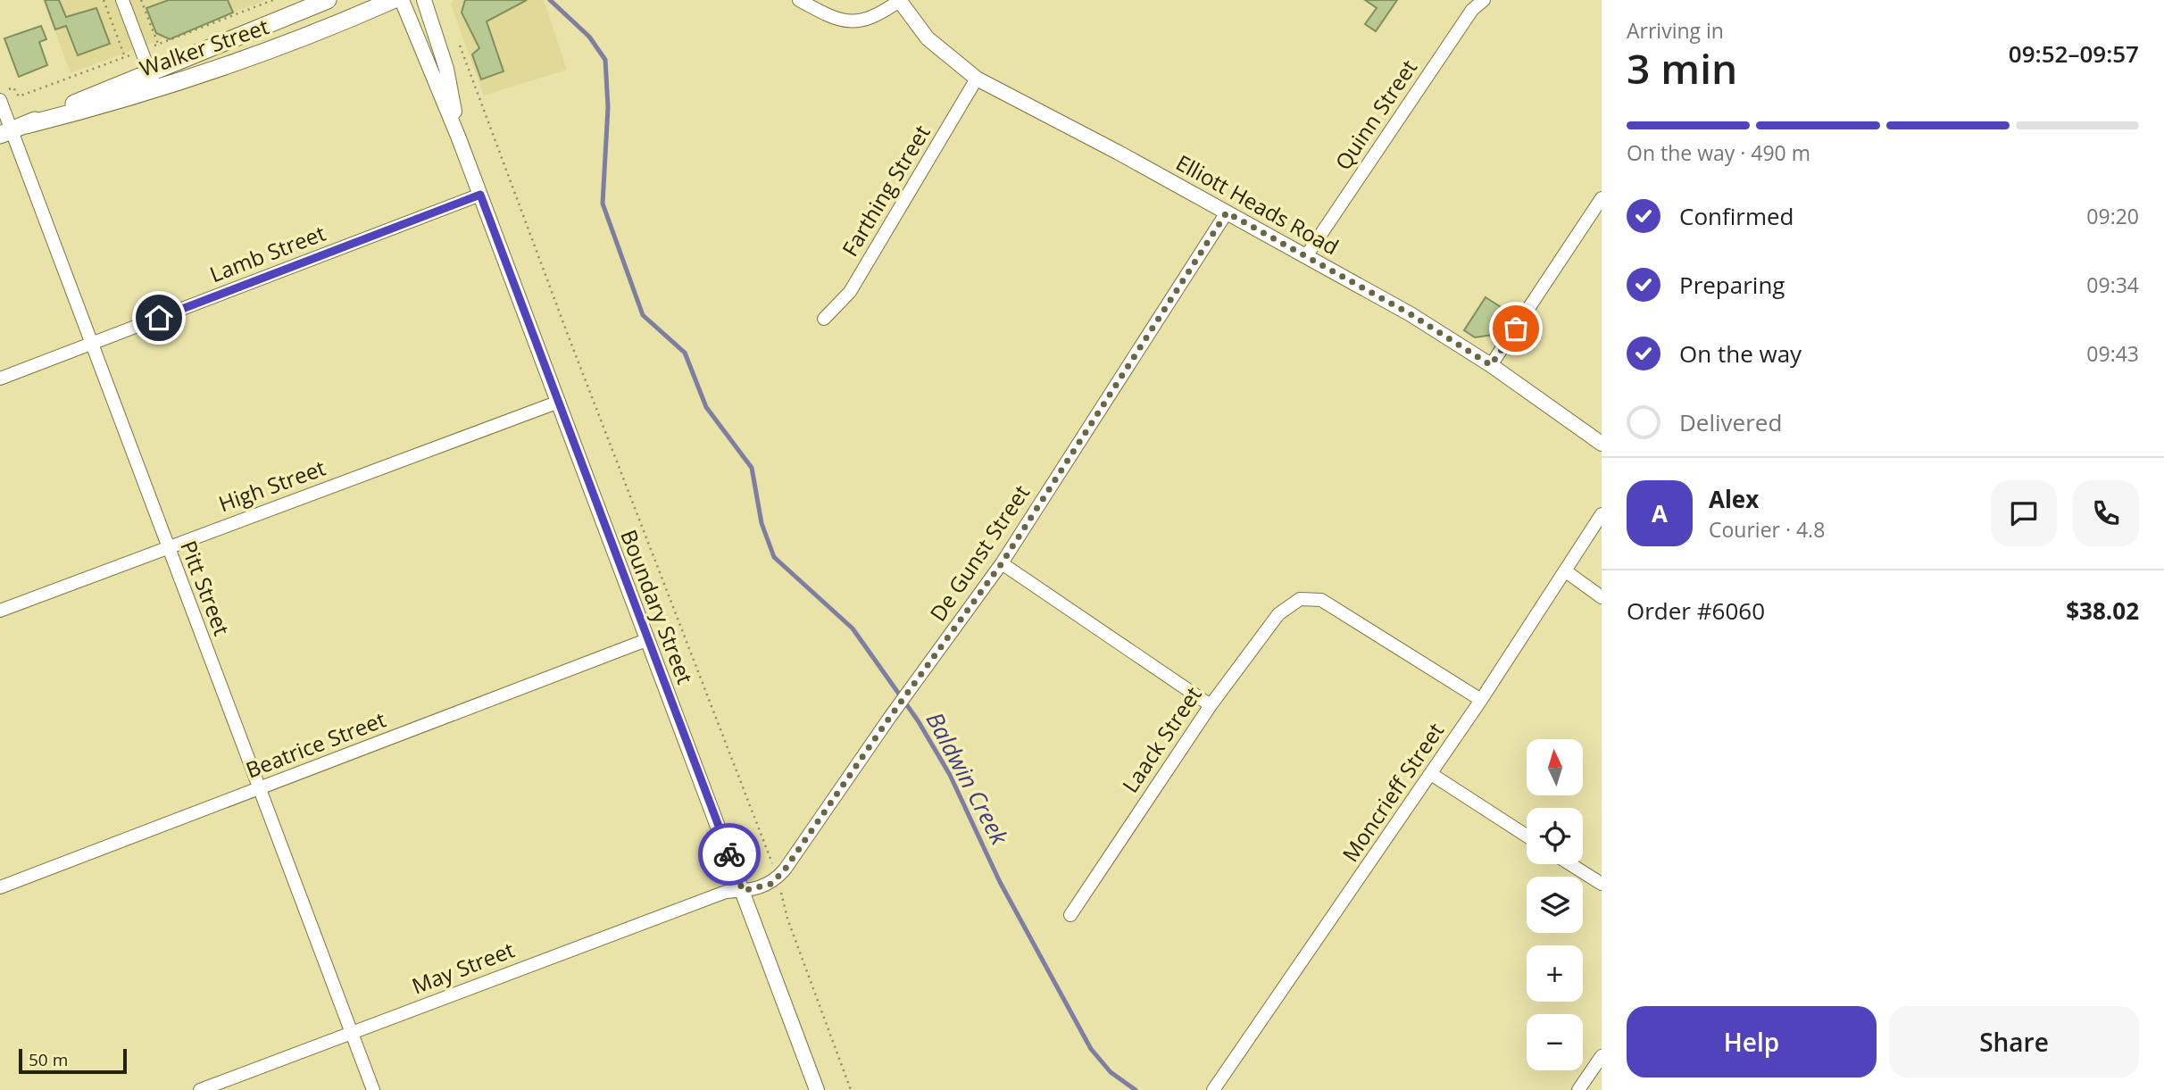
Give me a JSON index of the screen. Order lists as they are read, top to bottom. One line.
{"streets":{"main road":["Walker Street"],"street":["Quinn Street","Farthing Street","Elliott Heads Road","Lamb Street","High Street","De Gunst Street","Pitt Street","Boundary Street","Laack Street","Beatrice Street","Moncrieff Street","May Street"]},"crossings":[["Walker Street","Pitt Street"],["Quinn Street","Elliott Heads Road"],["Farthing Street","Elliott Heads Road"],["Elliott Heads Road","De Gunst Street"],["Lamb Street","Pitt Street"],["Lamb Street","Boundary Street"],["High Street","Pitt Street"],["High Street","Boundary Street"],["De Gunst Street","Boundary Street"],["De Gunst Street","May Street"],["Pitt Street","Beatrice Street"],["Pitt Street","May Street"],["Boundary Street","Beatrice Street"],["Boundary Street","May Street"],["Laack Street","Moncrieff Street"]],"water":["Baldwin Creek"],"scale_bar":"50 m","north":"top","page":{"heading":["3 min","Arriving in","09:52–09:57"],"panel":["Alex","Courier · 4.8","Order #6060","$38.02"],"bar":"On the way · 490 m","list":[["Confirmed","09:20"],["Preparing","09:34"],["On the way","09:43"],"Delivered"],"round":"A","map_buttons":["+","−"],"buttons":["Help","Share"],"scale":"50 m"}}
